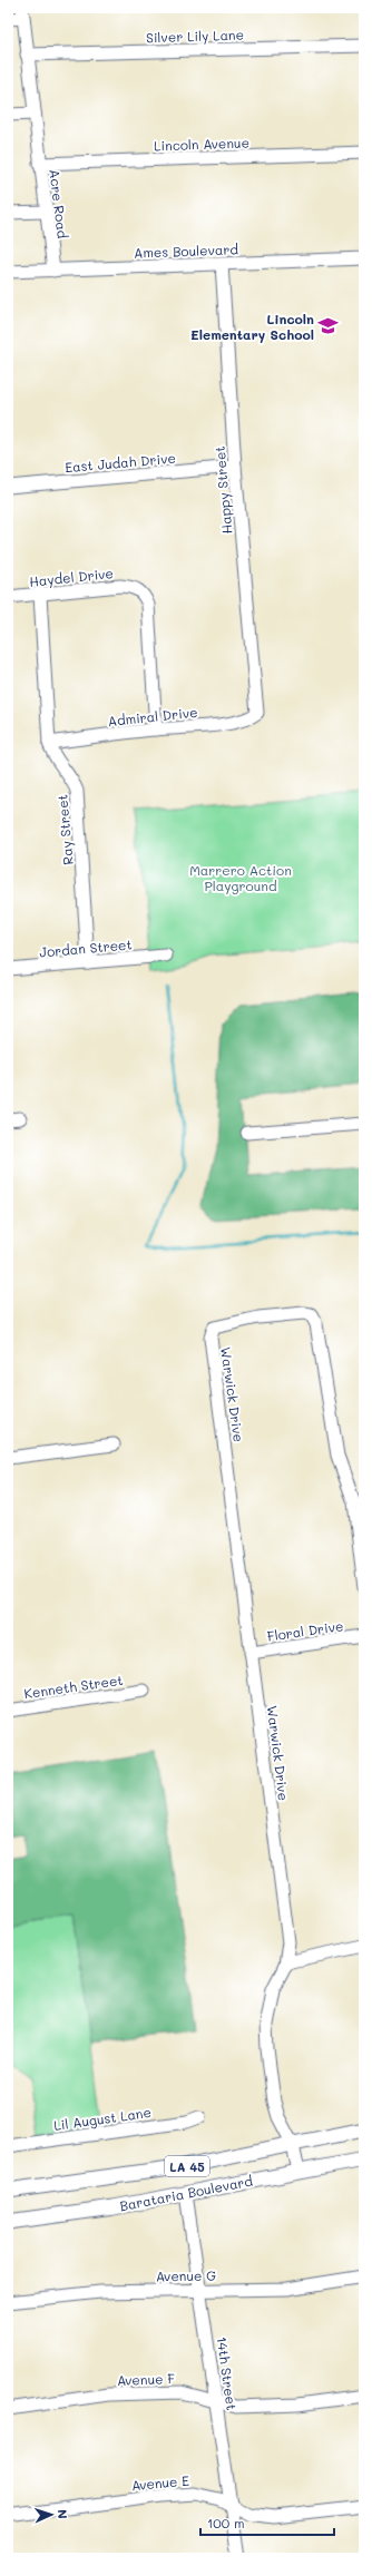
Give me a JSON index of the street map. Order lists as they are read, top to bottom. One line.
{"streets":{"main road":["LA 45","Barataria Boulevard"],"street":["Silver Lily Lane","Lincoln Avenue","Acre Road","Ames Boulevard","East Judah Drive","Happy Street","Haydel Drive","Admiral Drive","Ray Street","Jordan Street","Warwick Drive","Floral Drive","Kenneth Street","Lil August Lane","Avenue G","14th Street","Avenue F","Avenue E"]},"crossings":[["Silver Lily Lane","Acre Road"],["Lincoln Avenue","Acre Road"],["Acre Road","Ames Boulevard"],["Ames Boulevard","Happy Street"],["East Judah Drive","Happy Street"],["Happy Street","Admiral Drive"],["Haydel Drive","Admiral Drive"],["Haydel Drive","Ray Street"],["Admiral Drive","Ray Street"],["Ray Street","Jordan Street"],["Warwick Drive","Floral Drive"],["Warwick Drive","Barataria Boulevard"],["Barataria Boulevard","14th Street"],["Avenue G","14th Street"],["14th Street","Avenue F"],["14th Street","Avenue E"]],"parks":["Marrero Action Playground"],"places":{"school or university":["Lincoln Elementary School"]},"scale_bar":"100 m","north":"right"}
